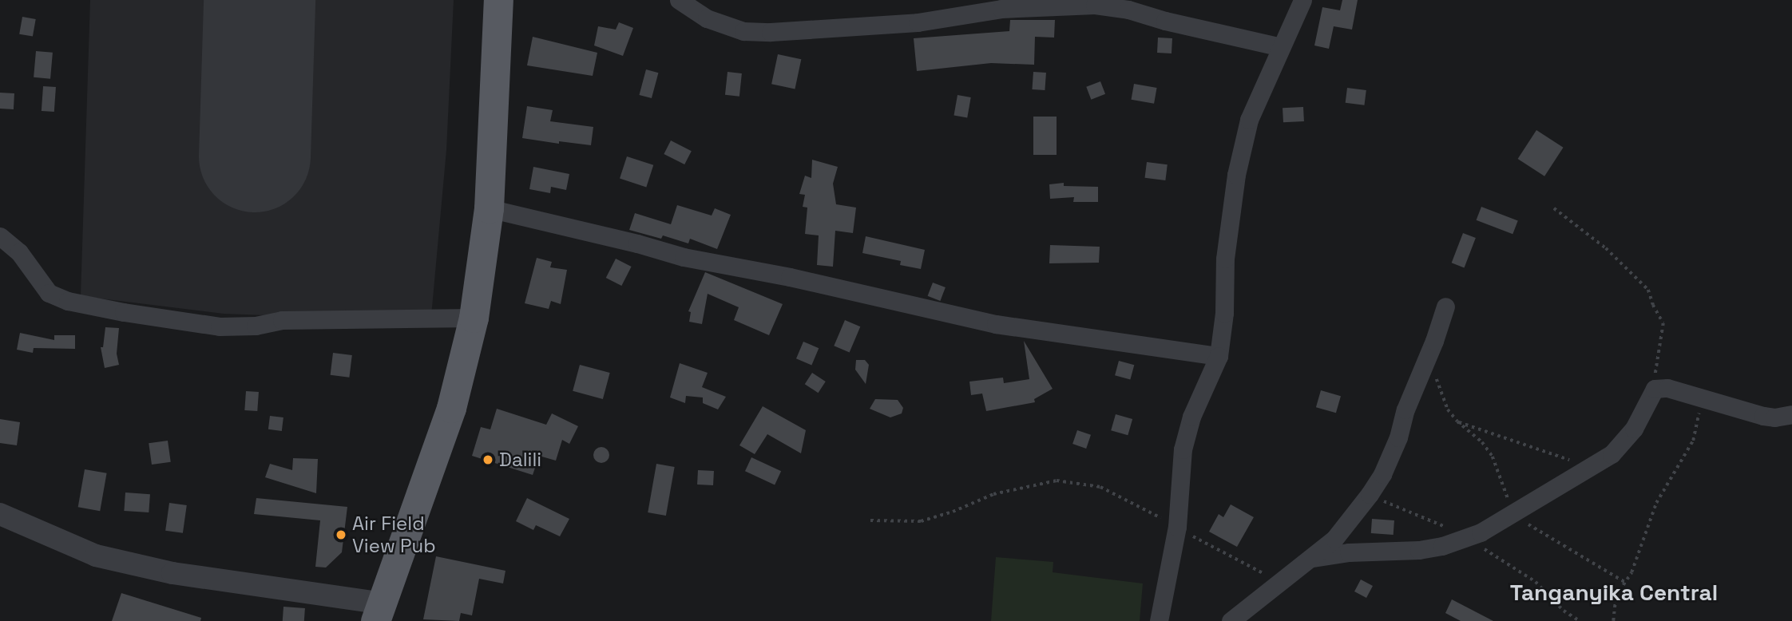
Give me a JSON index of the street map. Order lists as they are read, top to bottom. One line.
{"districts":["Tanganyika Central"],"places":["Dalili","Air Field View Pub"]}
